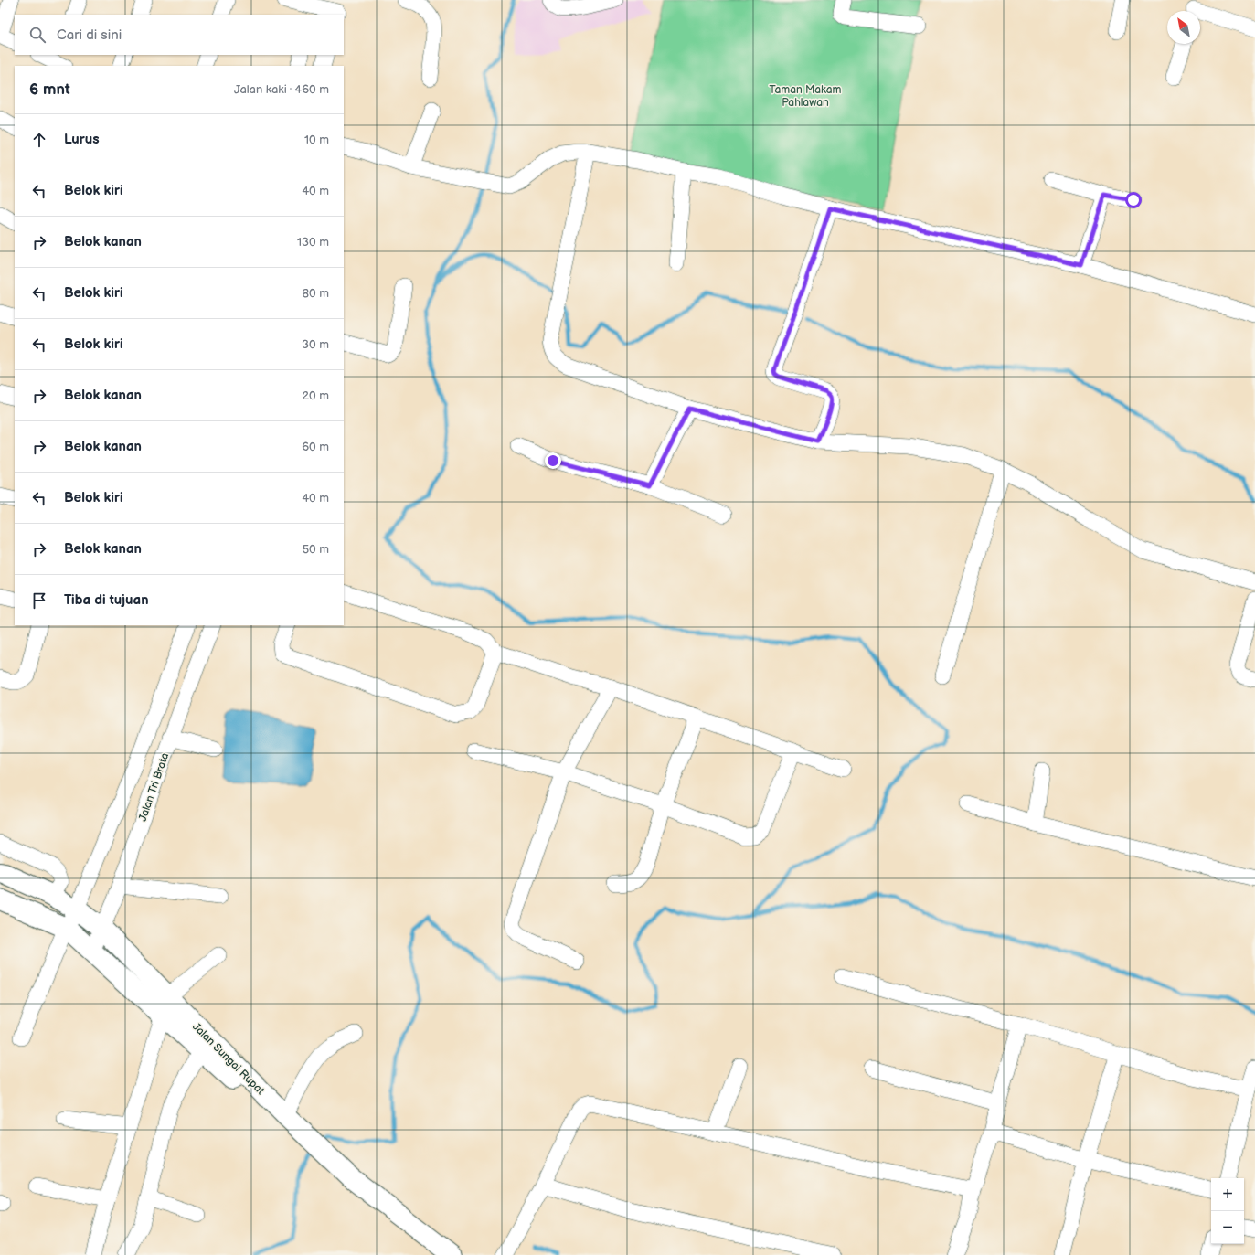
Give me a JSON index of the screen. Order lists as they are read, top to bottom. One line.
{"streets":{"main road":["Jalan Sungai Rupat"],"street":["Jalan Tri Brata"]},"crossings":[["Jalan Tri Brata","Jalan Sungai Rupat"]],"parks":["Taman Makam Pahlawan"],"north":"top left","page":{"search":"Cari di sini","heading":["6 mnt","Jalan kaki · 460 m"],"list":[["Lurus","10 m"],["Belok kiri","40 m"],["Belok kanan","130 m"],["Belok kiri","80 m"],["Belok kiri","30 m"],["Belok kanan","20 m"],["Belok kanan","60 m"],["Belok kiri","40 m"],["Belok kanan","50 m"],"Tiba di tujuan"],"map_buttons":["+","−"]}}
